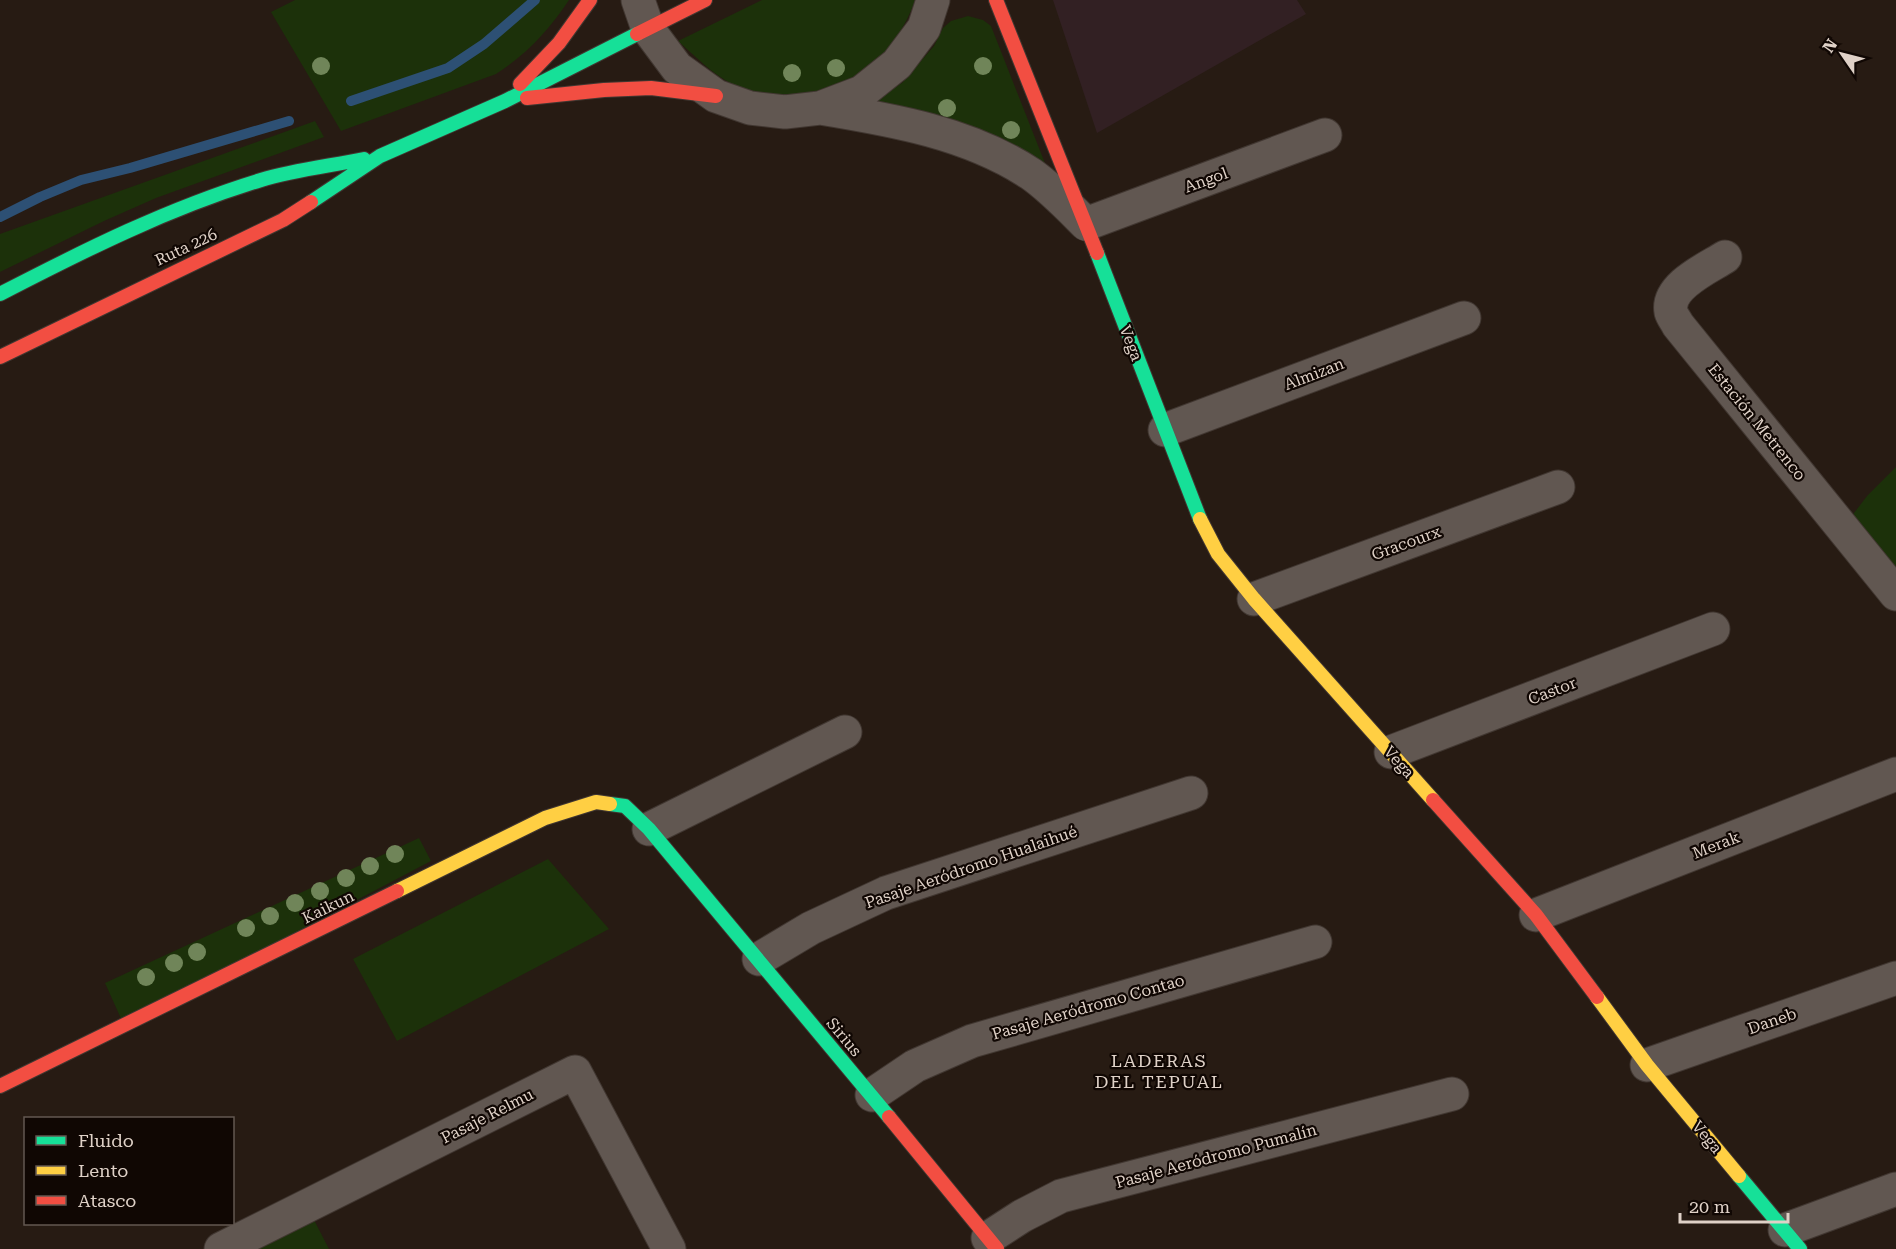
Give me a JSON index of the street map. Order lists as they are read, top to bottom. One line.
{"streets":{"street":["Angol","Ruta 226","Vega","Almizan","Estación Metrenco","Gracourx","Castor","Merak","Pasaje Aeródromo Hualaihué","Kaikun","Pasaje Aeródromo Contao","Daneb","Sirius","Pasaje Relmu","Pasaje Aeródromo Pumalín"]},"crossings":[["Angol","Vega"],["Vega","Almizan"],["Vega","Gracourx"],["Vega","Castor"],["Vega","Merak"],["Vega","Daneb"],["Pasaje Aeródromo Hualaihué","Sirius"],["Kaikun","Sirius"],["Pasaje Aeródromo Contao","Sirius"],["Sirius","Pasaje Aeródromo Pumalín"]],"districts":["LADERAS DEL TEPUAL"],"legend":["Fluido","Lento","Atasco"],"scale_bar":"20 m","north":"top left"}
